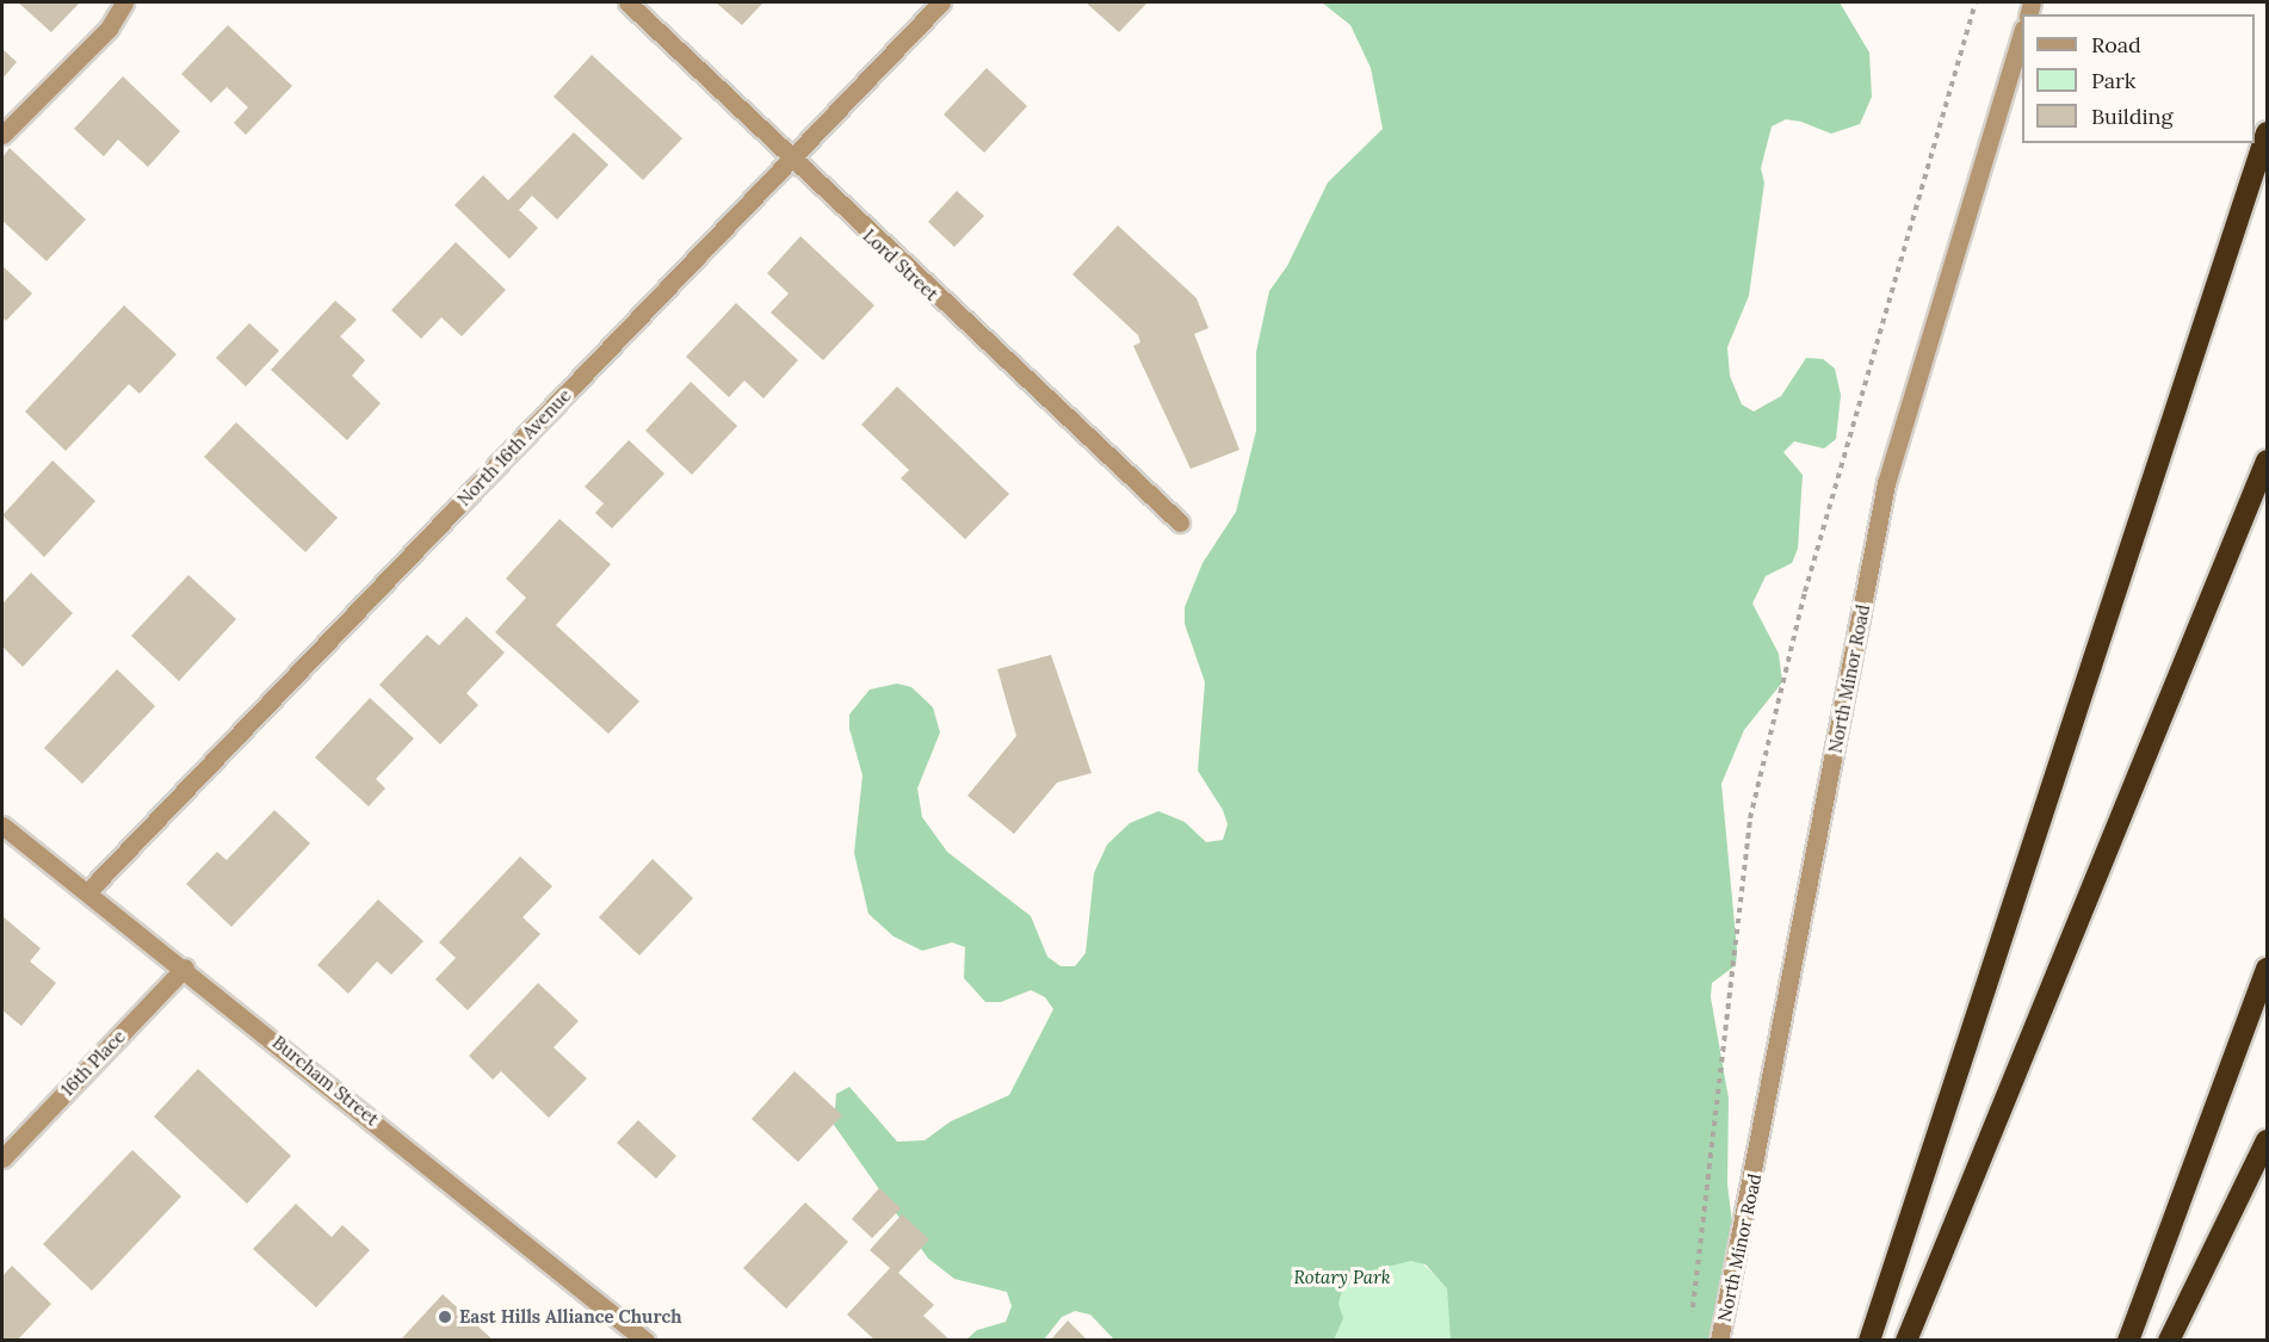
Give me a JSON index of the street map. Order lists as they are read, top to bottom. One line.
{"streets":{"street":["Lord Street","North 16th Avenue","North Minor Road","16th Place","Burcham Street"]},"crossings":[["Lord Street","North 16th Avenue"],["North 16th Avenue","Burcham Street"],["16th Place","Burcham Street"]],"parks":["Rotary Park"],"places":["East Hills Alliance Church"],"legend":["Road","Park","Building"]}
